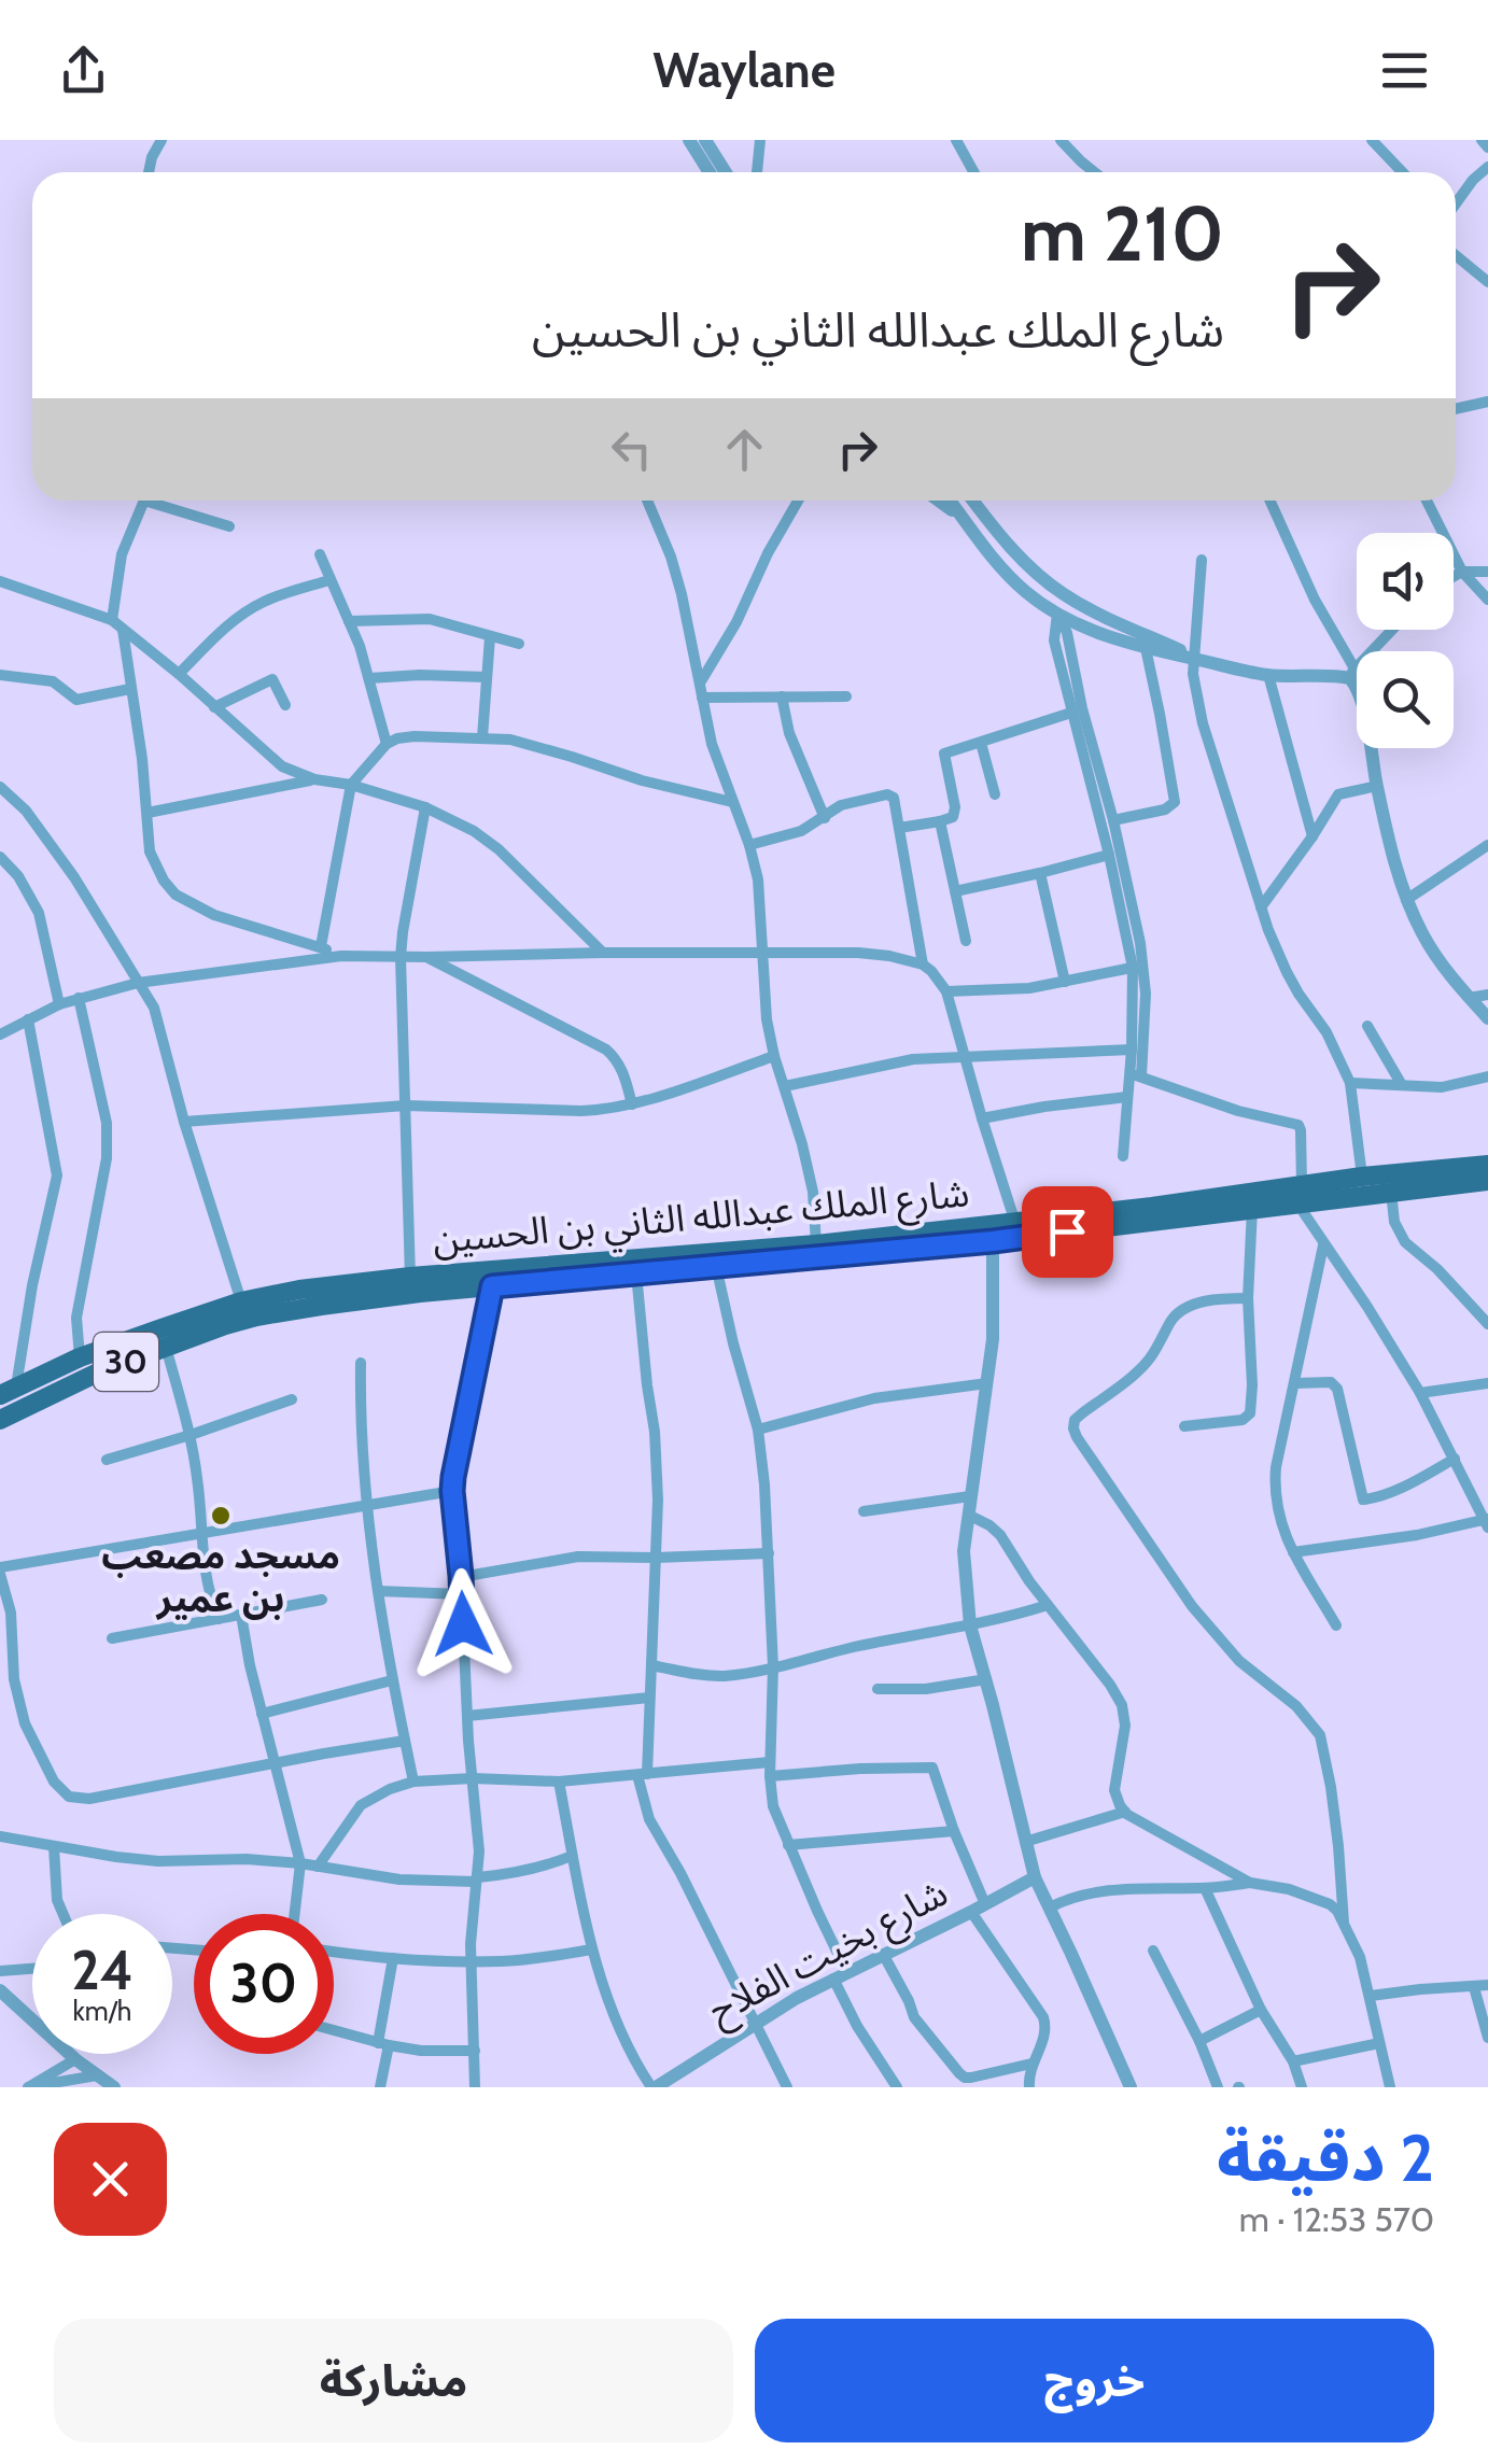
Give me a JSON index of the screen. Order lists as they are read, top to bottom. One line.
{"streets":{"main road":["شارع الملك عبدالله الثاني بن الحسين","30"],"street":["شارع بخيت الفلاح"]},"places":["مسجد مصعب بن عمير"],"page":{"header":"Waylane","turn":["210 m","شارع الملك عبدالله الثاني بن الحسين"],"speed":"24 km/h","limit":"30","heading":["2 دقيقة","570 m · 12:53"],"buttons":["خروج","مشاركة"]}}
